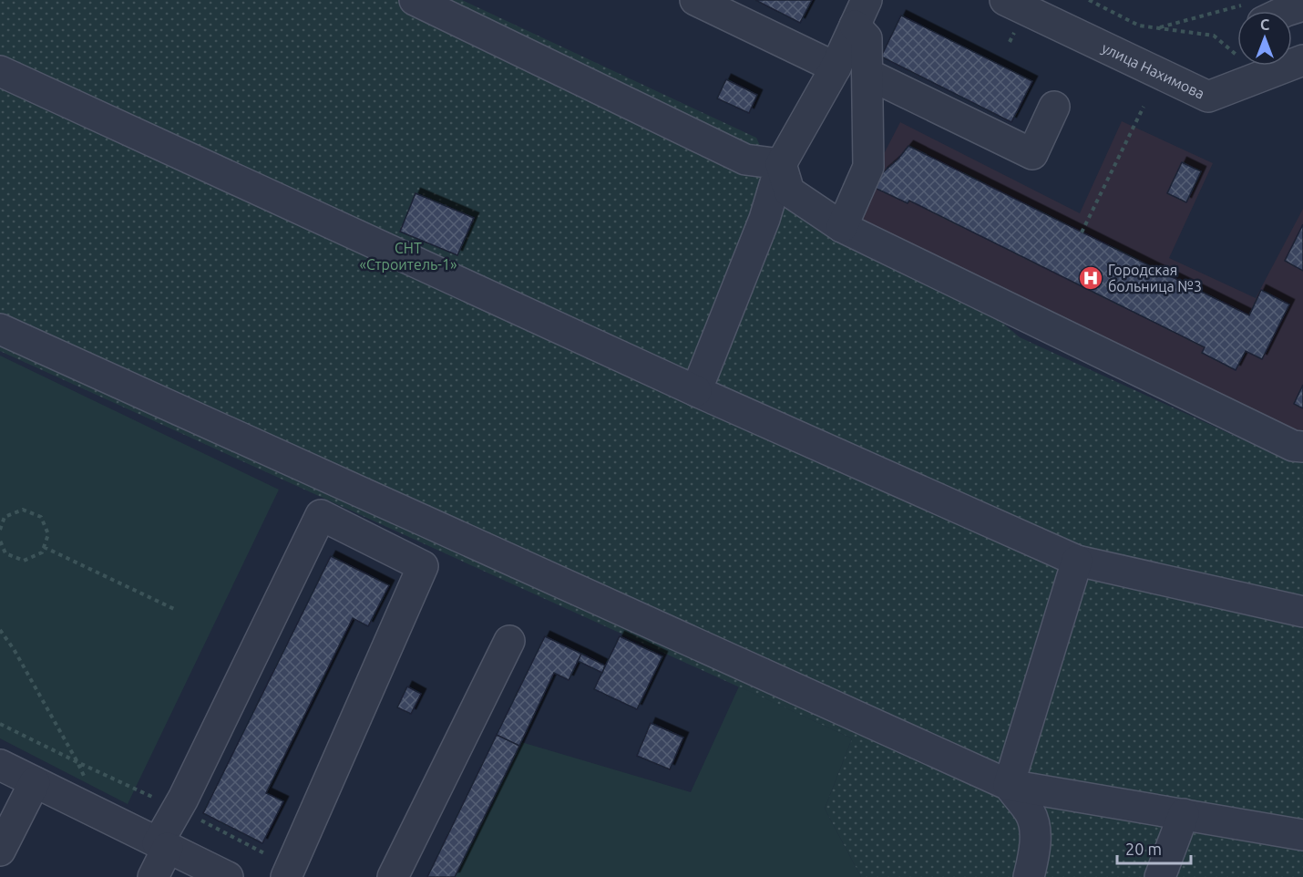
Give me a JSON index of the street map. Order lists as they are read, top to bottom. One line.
{"streets":{"street":["улица Нахимова"]},"parks":["СНТ «Строитель-1»"],"places":{"hospital":["Городская больница №3"]},"scale_bar":"20 m","north":"top"}
